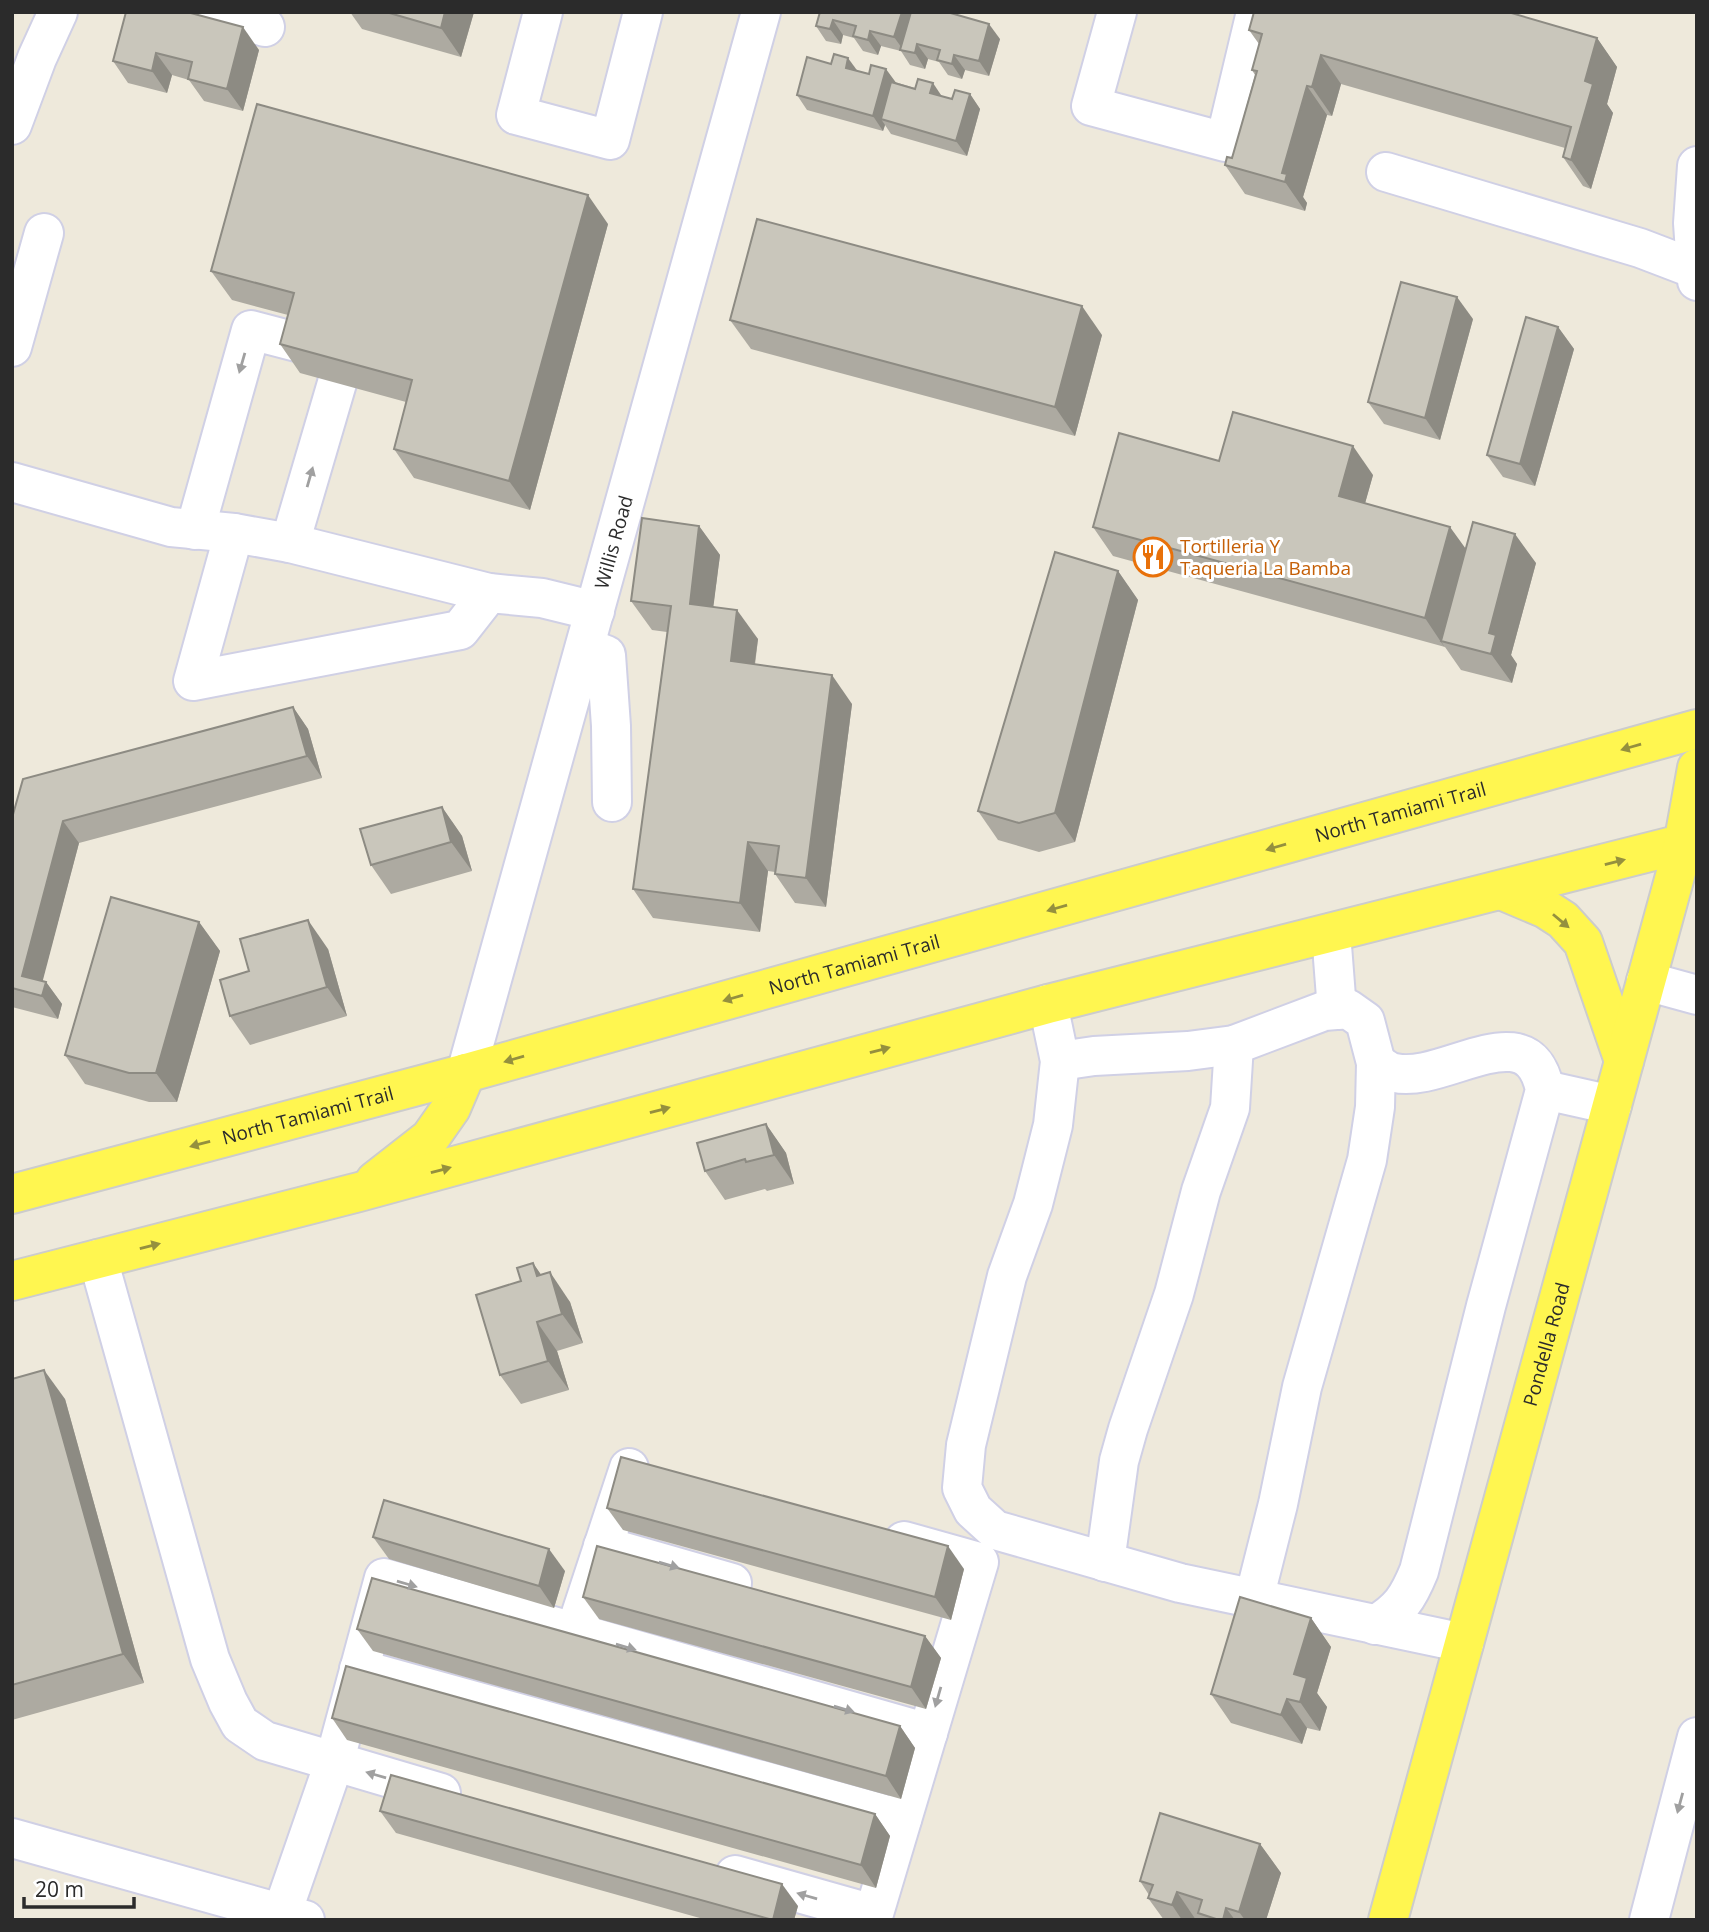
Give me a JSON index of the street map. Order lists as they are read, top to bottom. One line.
{"streets":{"main road":["North Tamiami Trail","Pondella Road"],"street":["Willis Road"]},"crossings":[["Willis Road","North Tamiami Trail"]],"places":{"restaurant":["Tortilleria Y Taqueria La Bamba"]},"scale_bar":"20 m"}
